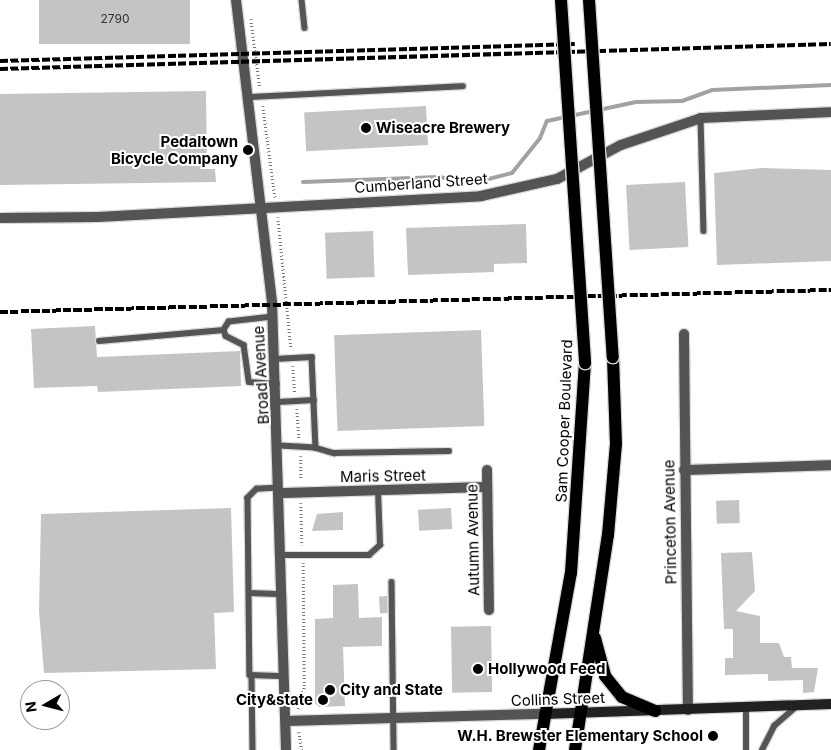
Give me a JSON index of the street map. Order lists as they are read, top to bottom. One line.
{"streets":{"main road":["Sam Cooper Boulevard"],"street":["Cumberland Street","Broad Avenue","Maris Street","Princeton Avenue","Autumn Avenue","Collins Street"]},"crossings":[["Cumberland Street","Broad Avenue"],["Broad Avenue","Maris Street"],["Broad Avenue","Collins Street"],["Sam Cooper Boulevard","Collins Street"],["Maris Street","Autumn Avenue"],["Princeton Avenue","Collins Street"]],"places":["Wiseacre Brewery","Pedaltown Bicycle Company","Hollywood Feed","City and State","City&state","W.H. Brewster Elementary School"],"house_numbers":["2790"],"north":"left"}
